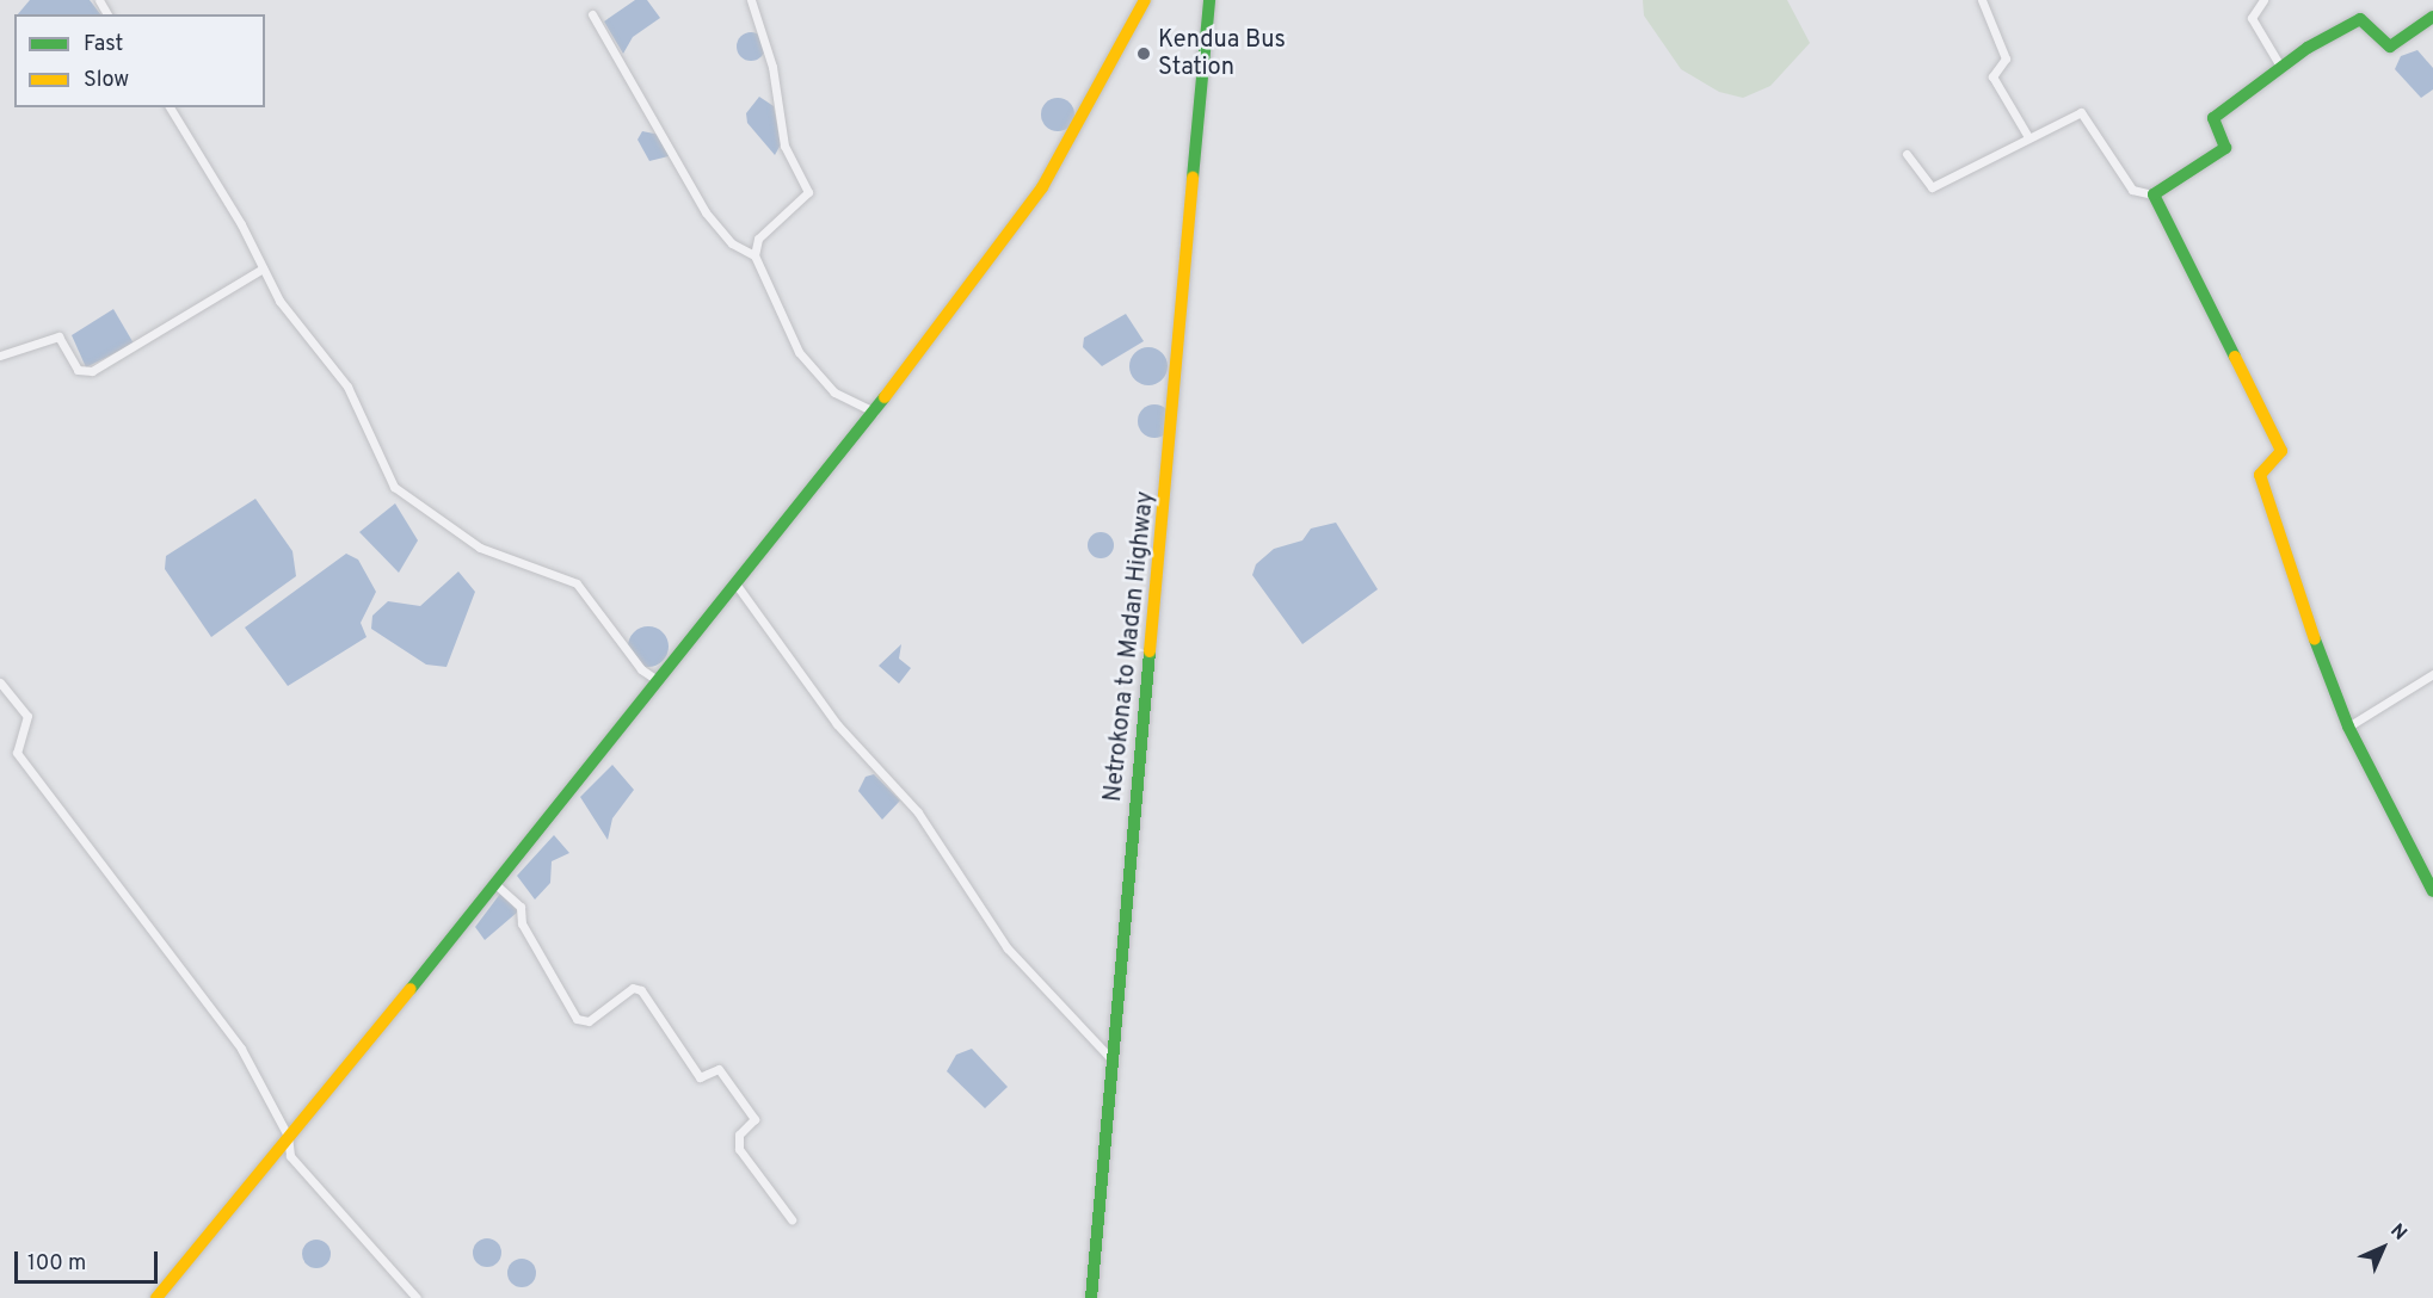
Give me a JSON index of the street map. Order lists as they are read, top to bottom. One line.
{"streets":{"main road":["Netrokona to Madan Highway"]},"places":["Kendua Bus Station"],"legend":["Fast","Slow"],"scale_bar":"100 m","north":"top right"}
